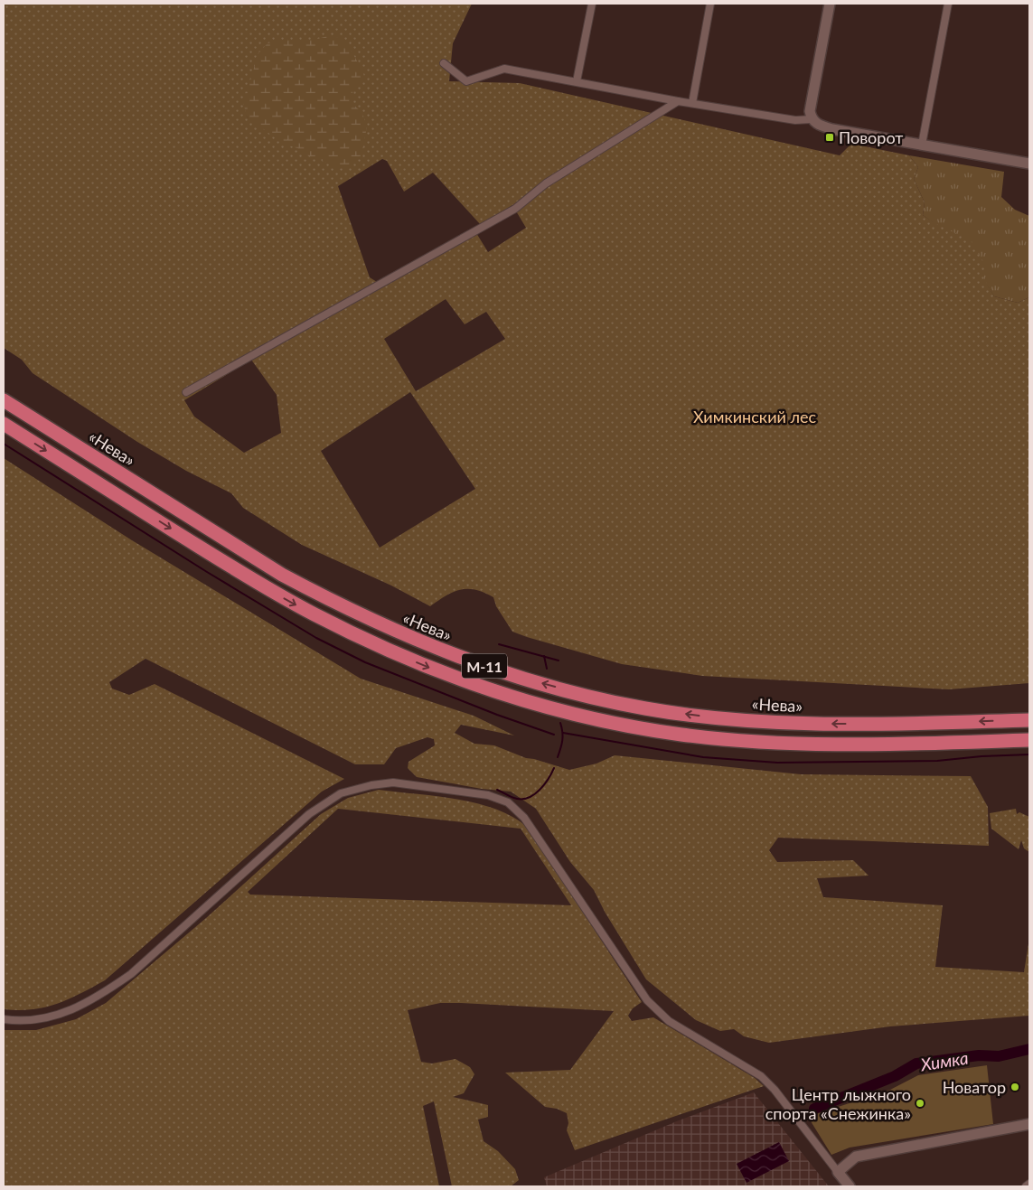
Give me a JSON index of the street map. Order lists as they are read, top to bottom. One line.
{"streets":{"highway":["«Нева»","М-11"]},"water":["Химка"],"parks":["Химкинский лес"],"places":{"transit":["Поворот"],"other":["Новатор","Центр лыжного спорта «Снежинка»"]}}
